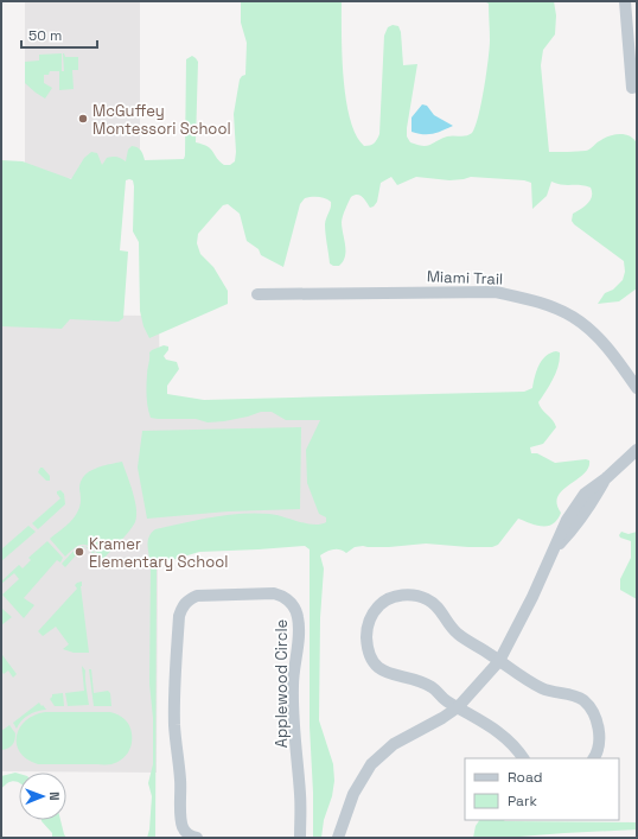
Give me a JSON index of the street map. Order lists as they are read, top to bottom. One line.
{"streets":{"street":["Miami Trail","Applewood Circle"]},"places":["McGuffey Montessori School","Kramer Elementary School"],"legend":["Road","Park"],"scale_bar":"50 m","north":"right"}
